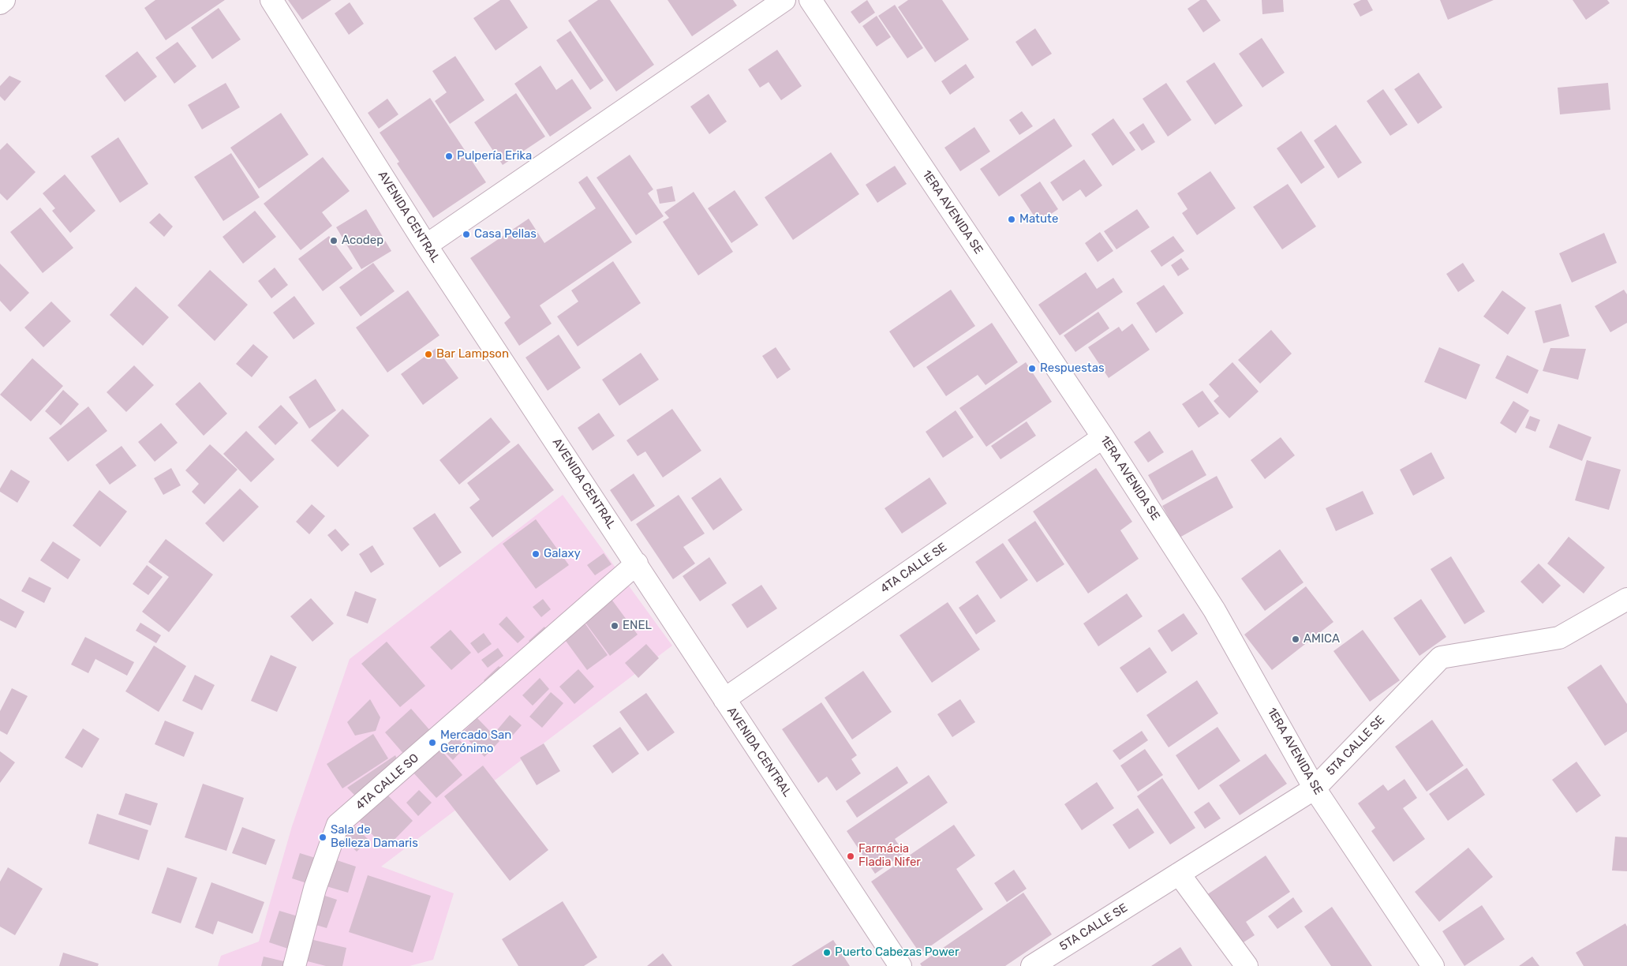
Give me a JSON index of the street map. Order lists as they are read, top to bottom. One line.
{"streets":{"street":["1ERA AVENIDA SE","AVENIDA CENTRAL","4TA CALLE SE","5TA CALLE SE","4TA CALLE SO"]},"crossings":[["1ERA AVENIDA SE","4TA CALLE SE"],["1ERA AVENIDA SE","5TA CALLE SE"],["AVENIDA CENTRAL","4TA CALLE SE"],["AVENIDA CENTRAL","4TA CALLE SO"]],"places":["Pulpería Erika","Matute","Casa Pellas","Acodep","Bar Lampson","Respuestas","Galaxy","ENEL","AMICA","Mercado San Gerónimo","Sala de Belleza Damaris","Farmácia Fladia Nifer","Puerto Cabezas Power"]}
